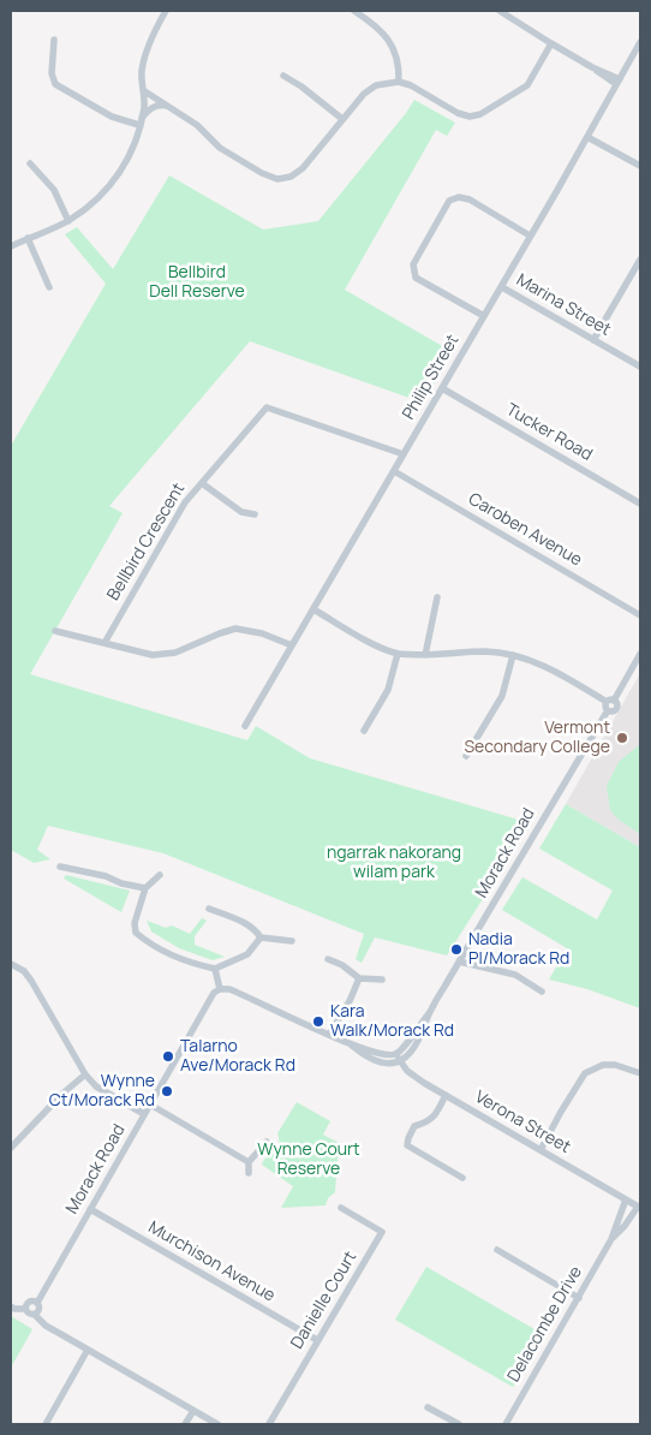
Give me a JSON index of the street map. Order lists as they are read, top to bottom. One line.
{"streets":{"street":["Marina Street","Philip Street","Tucker Road","Caroben Avenue","Bellbird Crescent","Morack Road","Verona Street","Murchison Avenue","Danielle Court","Delacombe Drive"]},"crossings":[["Marina Street","Philip Street"],["Philip Street","Tucker Road"],["Philip Street","Caroben Avenue"],["Philip Street","Bellbird Crescent"],["Morack Road","Verona Street"],["Morack Road","Murchison Avenue"],["Verona Street","Delacombe Drive"],["Murchison Avenue","Danielle Court"]],"parks":["Bellbird Dell Reserve","ngarrak nakorang wilam park","Wynne Court Reserve"],"places":["Vermont Secondary College","Nadia Pl/Morack Rd","Kara Walk/Morack Rd","Talarno Ave/Morack Rd","Wynne Ct/Morack Rd"]}
